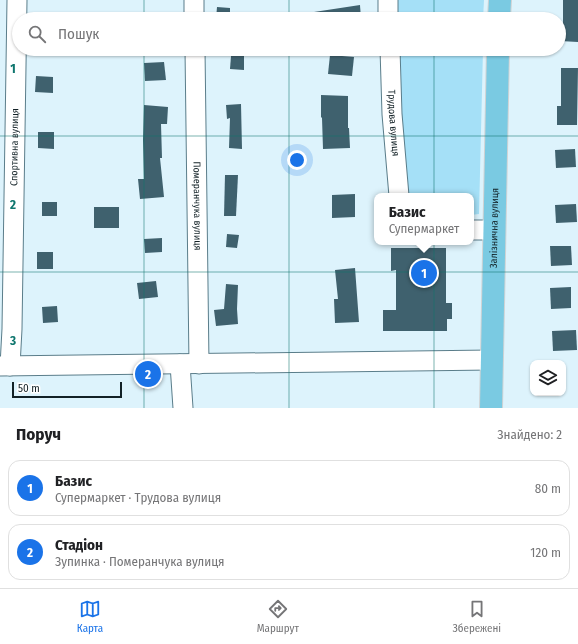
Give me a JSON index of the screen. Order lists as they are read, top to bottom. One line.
{"streets":{"main road":["Залізнична вулиця"],"street":["Трудова вулиця","Спортивна вулиця","Померанчука вулиця"]},"scale_bar":"50 m","page":{"search":"Пошук","popup":["Базис","Супермаркет"],"pins":["1","2"],"scale":"50 m","heading":["Поруч","Знайдено: 2"],"list":[{"mark":"1","name":"Базис","note":"Супермаркет · Трудова вулиця","value":"80 m"},{"mark":"2","name":"Стадіон","note":"Зупинка · Померанчука вулиця","value":"120 m"}],"nav":["Карта","Маршрут","Збережені"]},"grid":{"rows":["1","2","3"]}}
